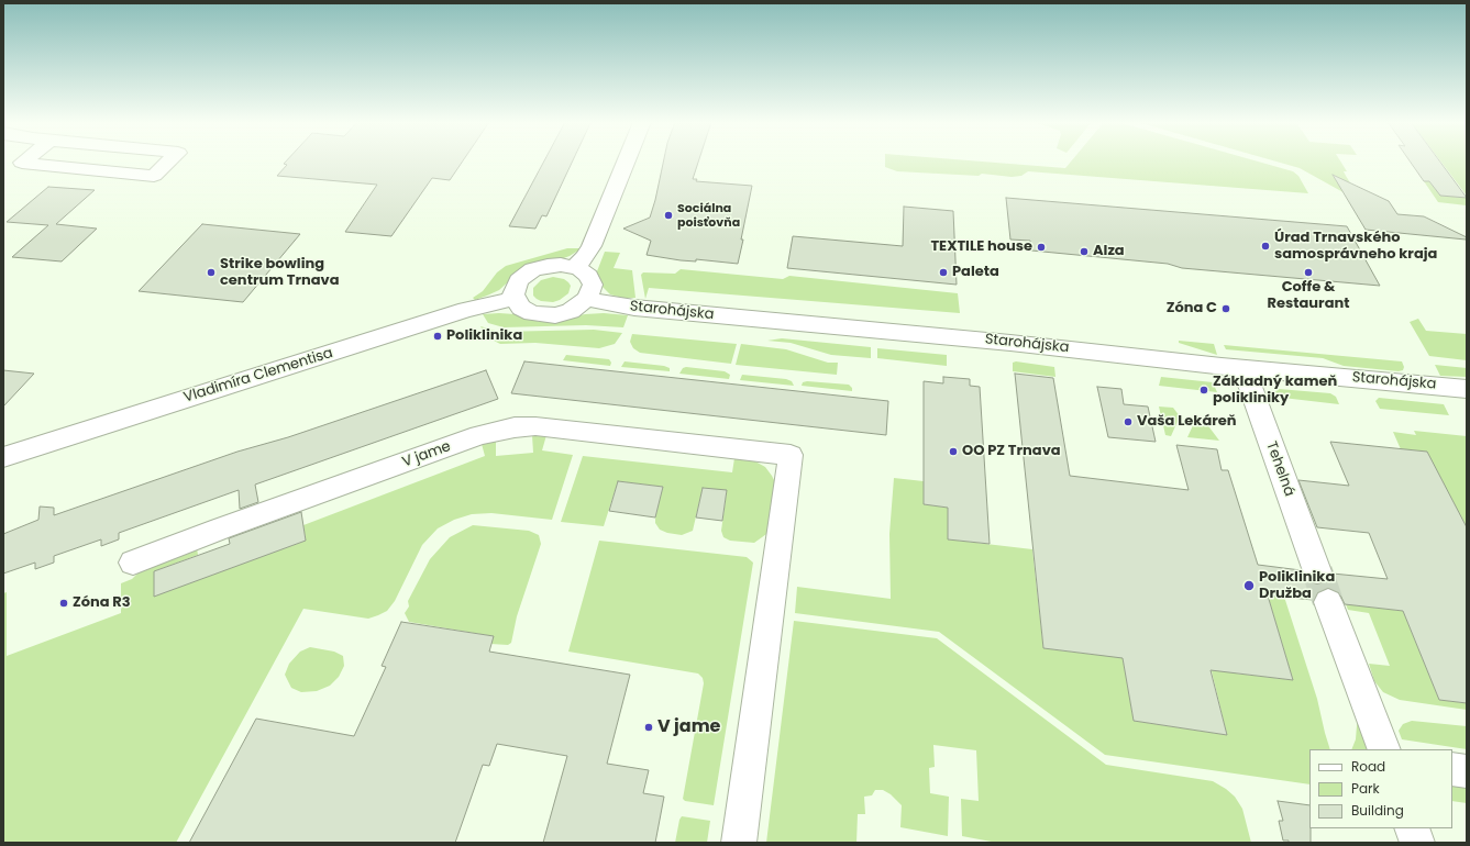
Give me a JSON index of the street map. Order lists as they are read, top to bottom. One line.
{"streets":{"street":["Starohájska","Vladimíra Clementisa","V jame","Tehelná"]},"crossings":[["Starohájska","Vladimíra Clementisa"],["Starohájska","Tehelná"]],"places":["Sociálna poisťovňa","Úrad Trnavského samosprávneho kraja","TEXTILE house","Alza","Strike bowling centrum Trnava","Paleta","Coffe & Restaurant","Zóna C","Poliklinika","Základný kameň polikliniky","Vaša Lekáreň","OO PZ Trnava","Poliklinika Družba","Zóna R3","V jame"],"legend":["Road","Park","Building"]}
